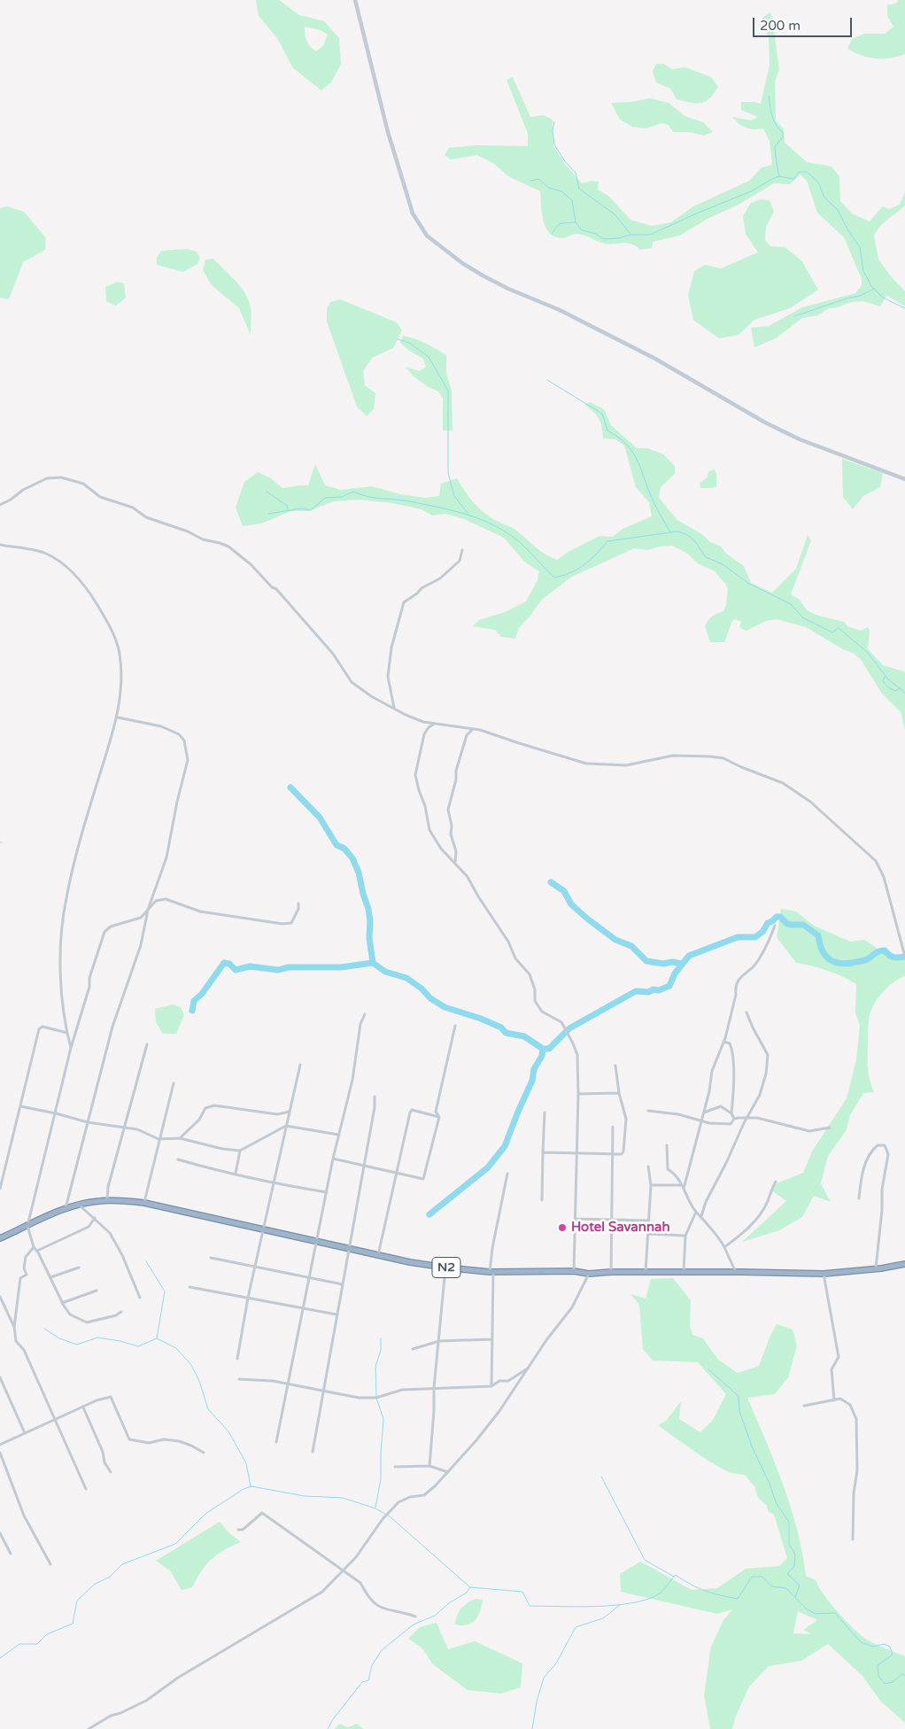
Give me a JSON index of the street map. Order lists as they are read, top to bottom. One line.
{"streets":{"highway":["N2"]},"places":["Hotel Savannah"],"scale_bar":"200 m"}
